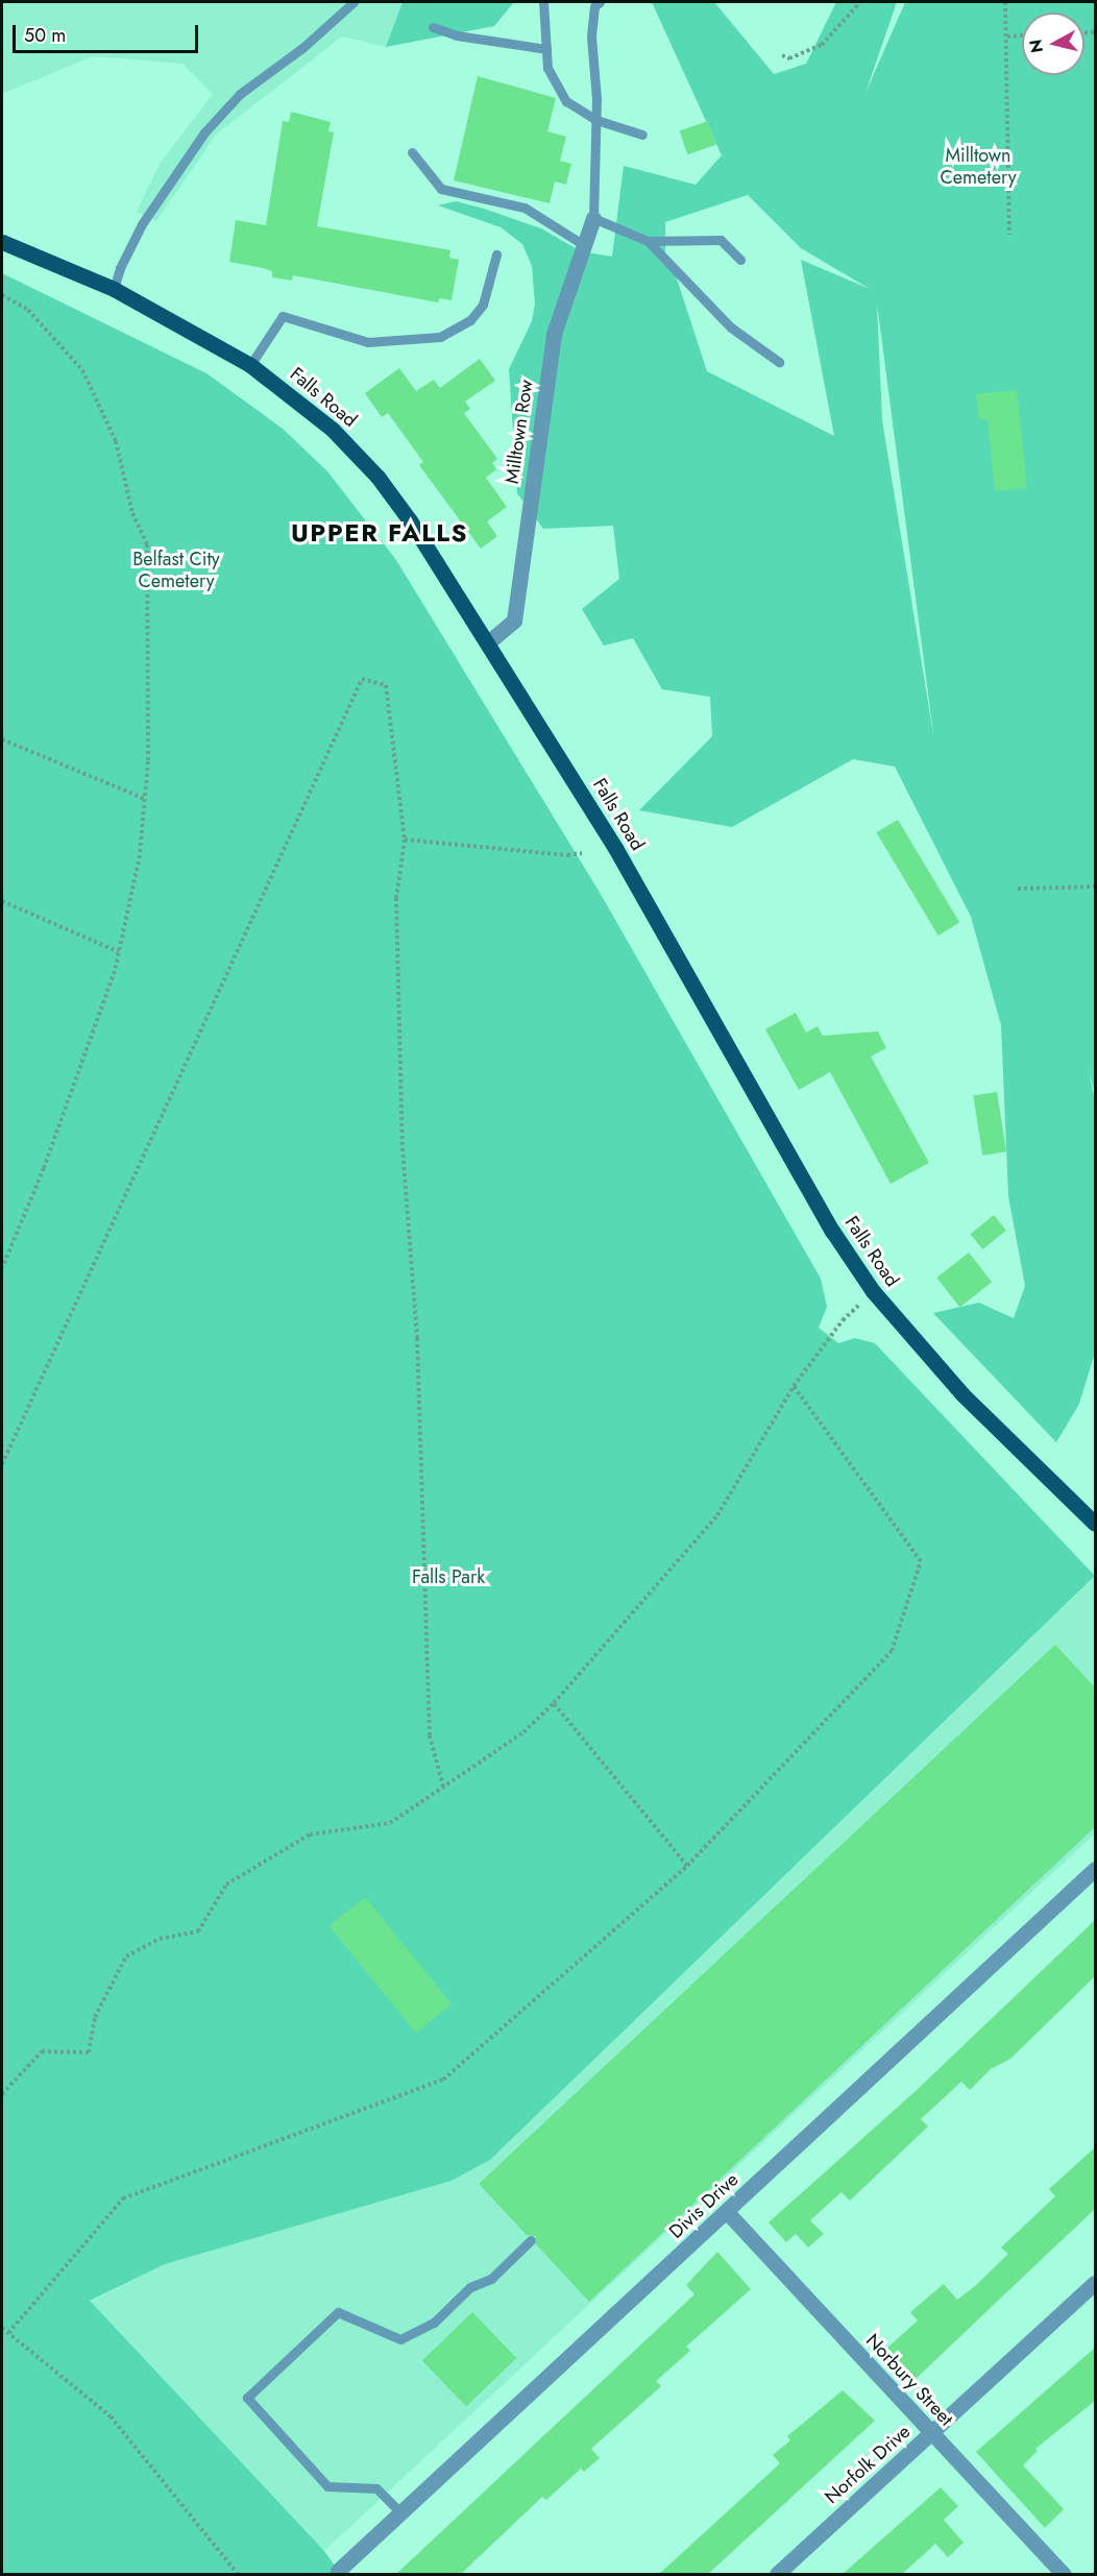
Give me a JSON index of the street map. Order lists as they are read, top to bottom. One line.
{"streets":{"main road":["Falls Road"],"street":["Milltown Row","Divis Drive","Norbury Street","Norfolk Drive"]},"crossings":[["Falls Road","Milltown Row"],["Divis Drive","Norbury Street"],["Norbury Street","Norfolk Drive"]],"districts":["UPPER FALLS"],"parks":["Milltown Cemetery","Belfast City Cemetery","Falls Park"],"scale_bar":"50 m","north":"left"}
